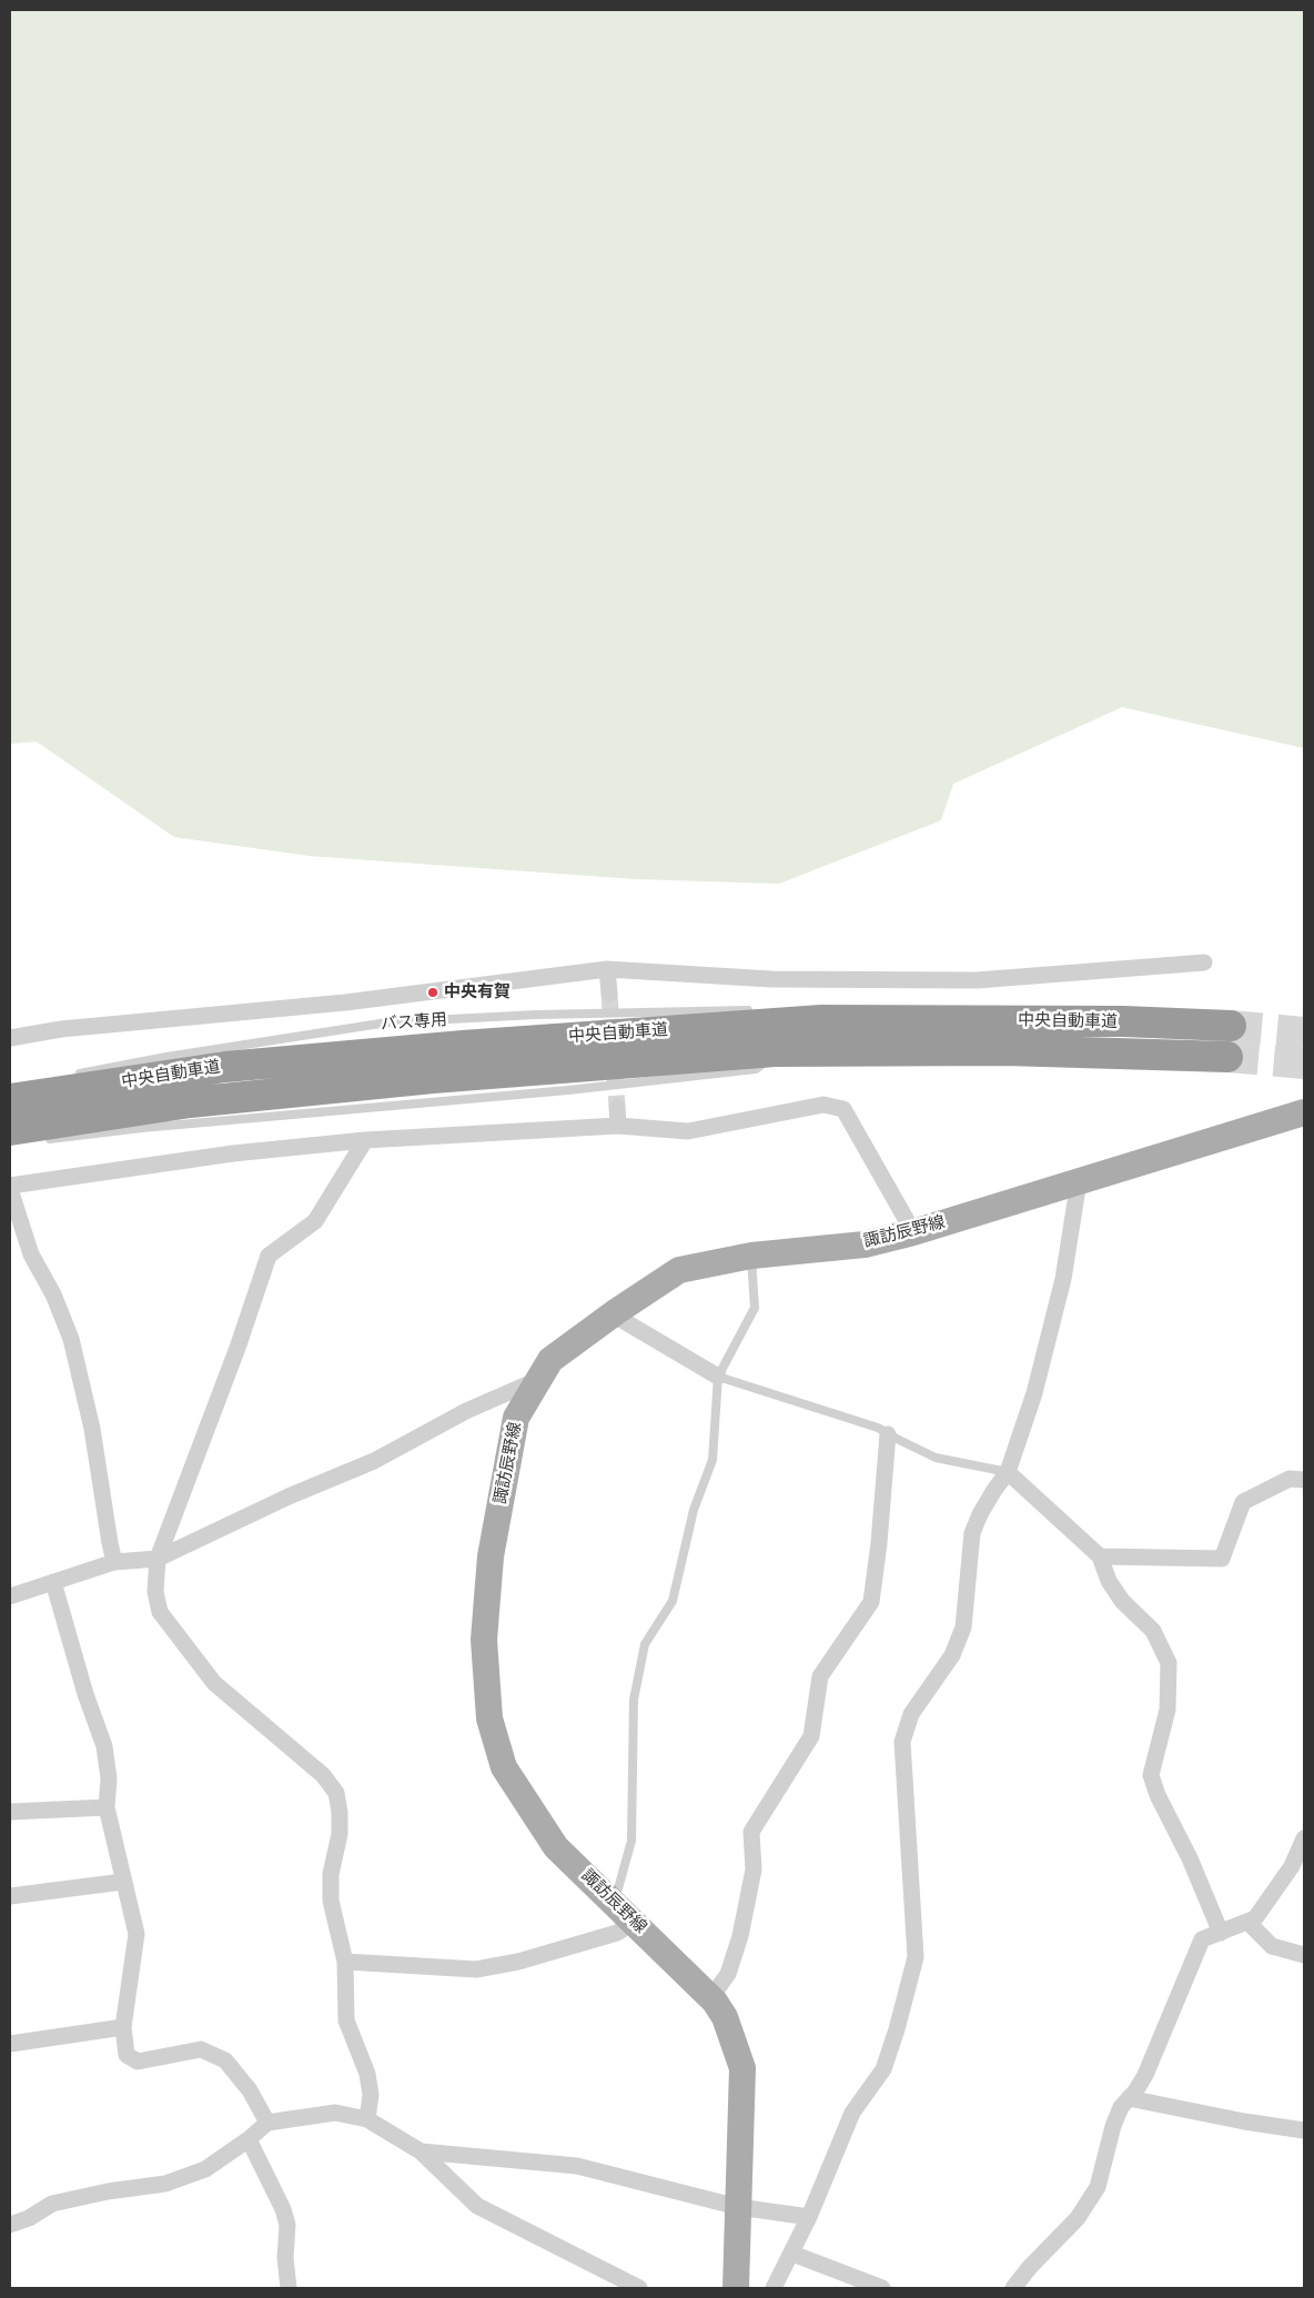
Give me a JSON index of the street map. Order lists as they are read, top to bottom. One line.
{"streets":{"highway":["中央自動車道"],"main road":["諏訪辰野線"],"lane":["バス専用"]},"places":["中央有賀"]}
